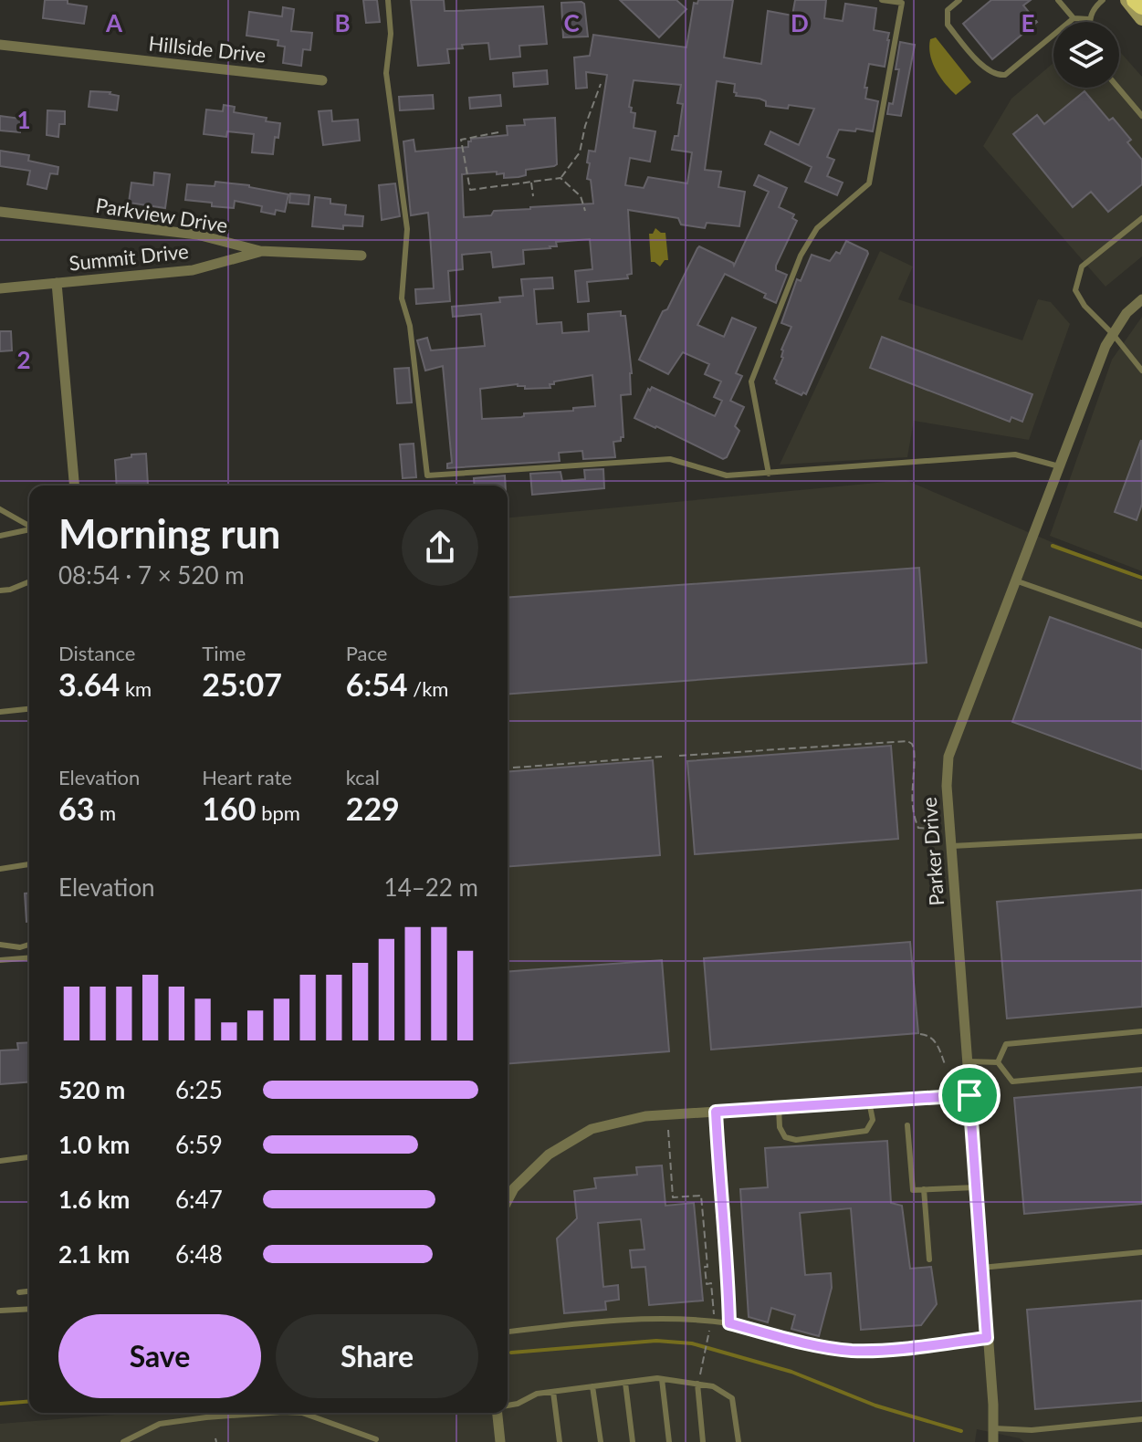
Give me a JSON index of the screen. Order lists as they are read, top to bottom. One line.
{"streets":{"street":["Hillside Drive","Parkview Drive","Summit Drive","Parker Drive"]},"crossings":[["Parkview Drive","Summit Drive"]],"page":{"heading":["Morning run","08:54 · 7 × 520 m"],"stats":[["Distance","3.64 km"],["Time","25:07"],["Pace","6:54 /km"],["Elevation","63 m"],["Heart rate","160 bpm"],["kcal","229"]],"chart":["Elevation","14–22 m"],"list":[{"name":"520 m","note":"6:25"},{"name":"1.0 km","note":"6:59"},{"name":"1.6 km","note":"6:47"},{"name":"2.1 km","note":"6:48"}],"buttons":["Save","Share"]},"grid":{"columns":["A","B","C","D","E"],"rows":["1","2"]}}
